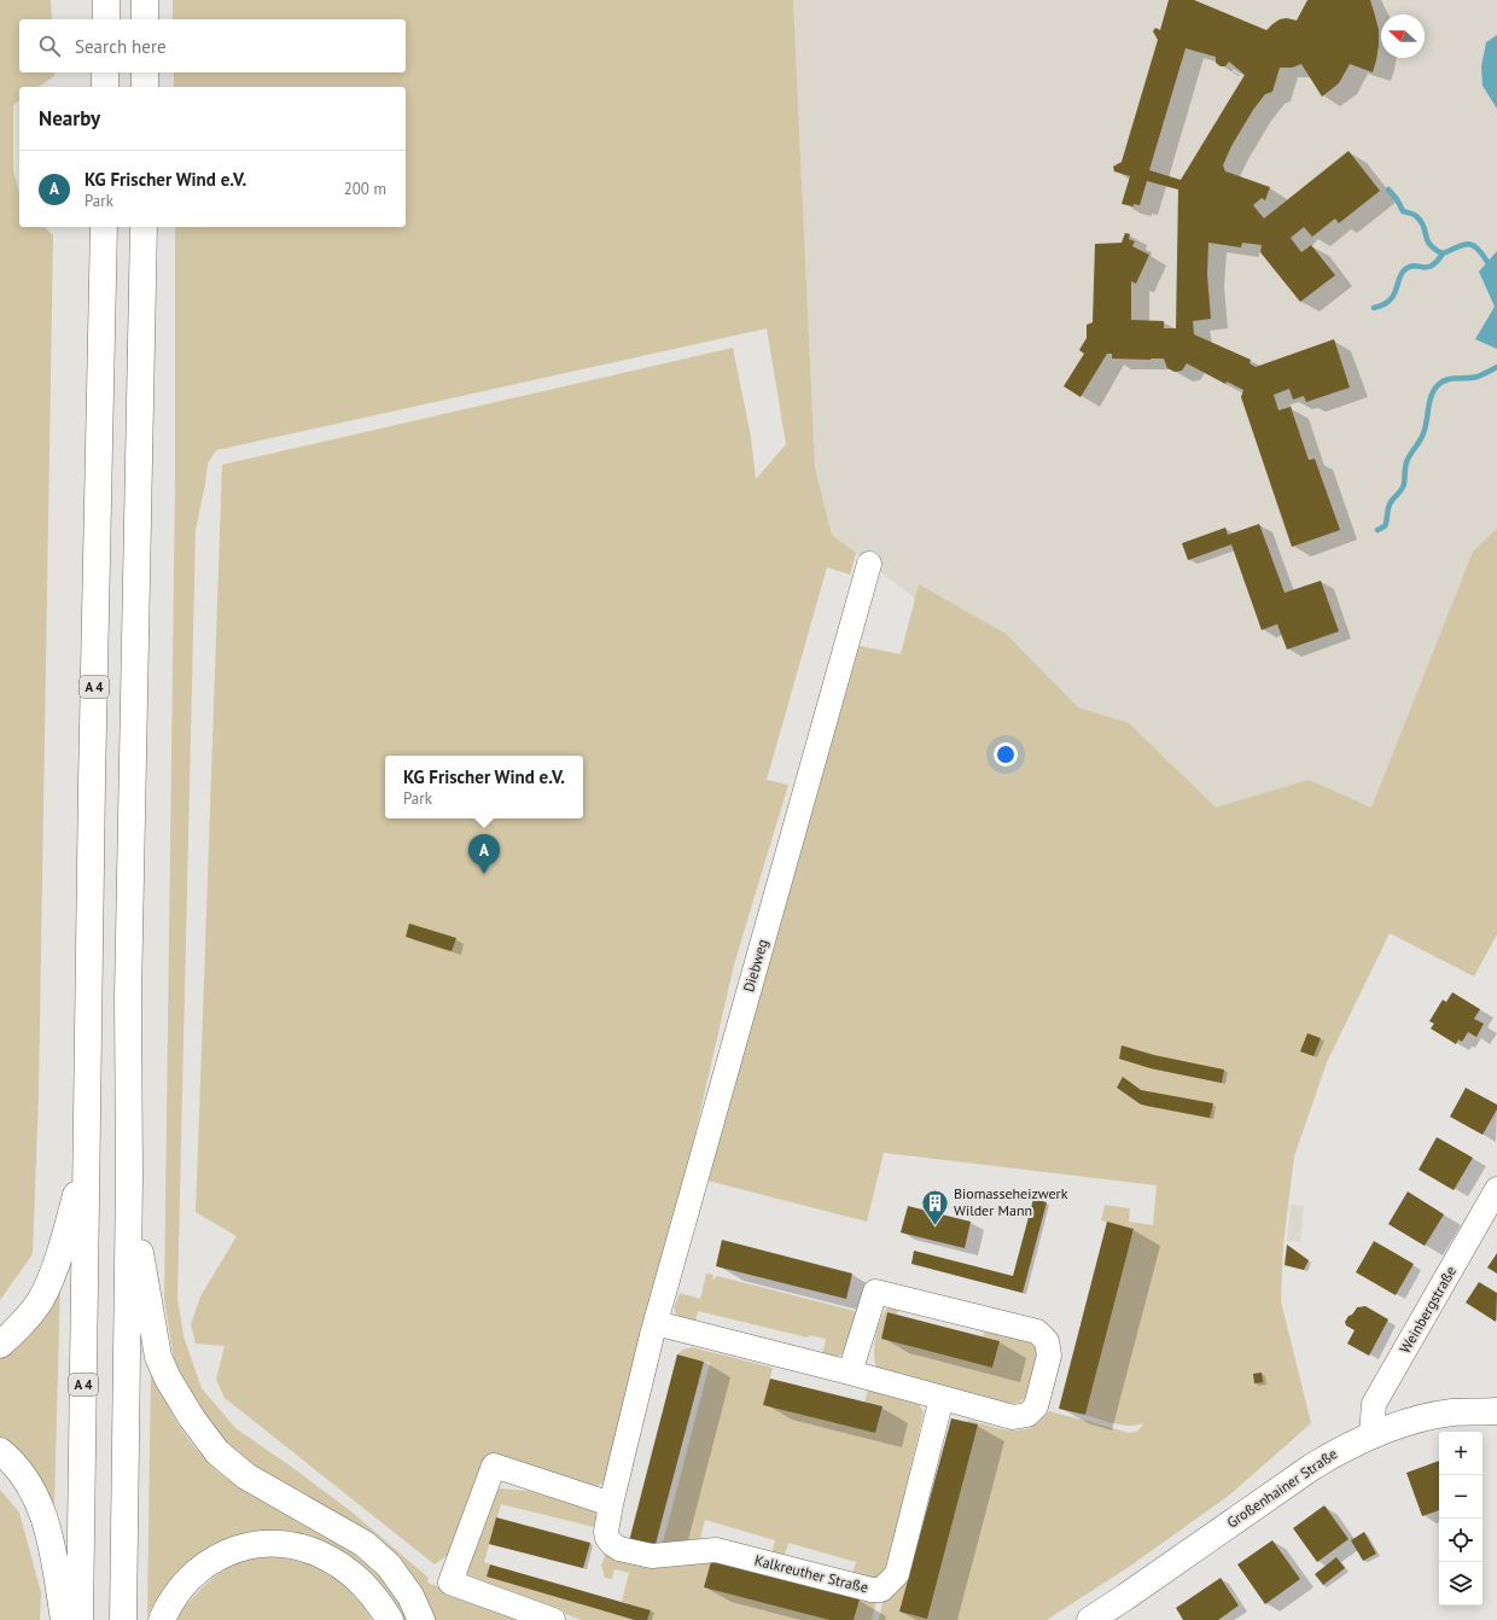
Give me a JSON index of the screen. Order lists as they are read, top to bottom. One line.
{"streets":{"main road":["A 4","Großenhainer Straße"],"street":["Diebweg","Weinbergstraße","Kalkreuther Straße"]},"crossings":[["Diebweg","Kalkreuther Straße"],["Weinbergstraße","Großenhainer Straße"]],"places":{"building":["Biomasseheizwerk Wilder Mann"]},"north":"left","page":{"search":"Search here","heading":"Nearby","list":[{"mark":"A","name":"KG Frischer Wind e.V.","note":"Park","value":"200 m"}],"popup":["KG Frischer Wind e.V.","Park"],"pins":"A","map_buttons":["+","−"]}}
